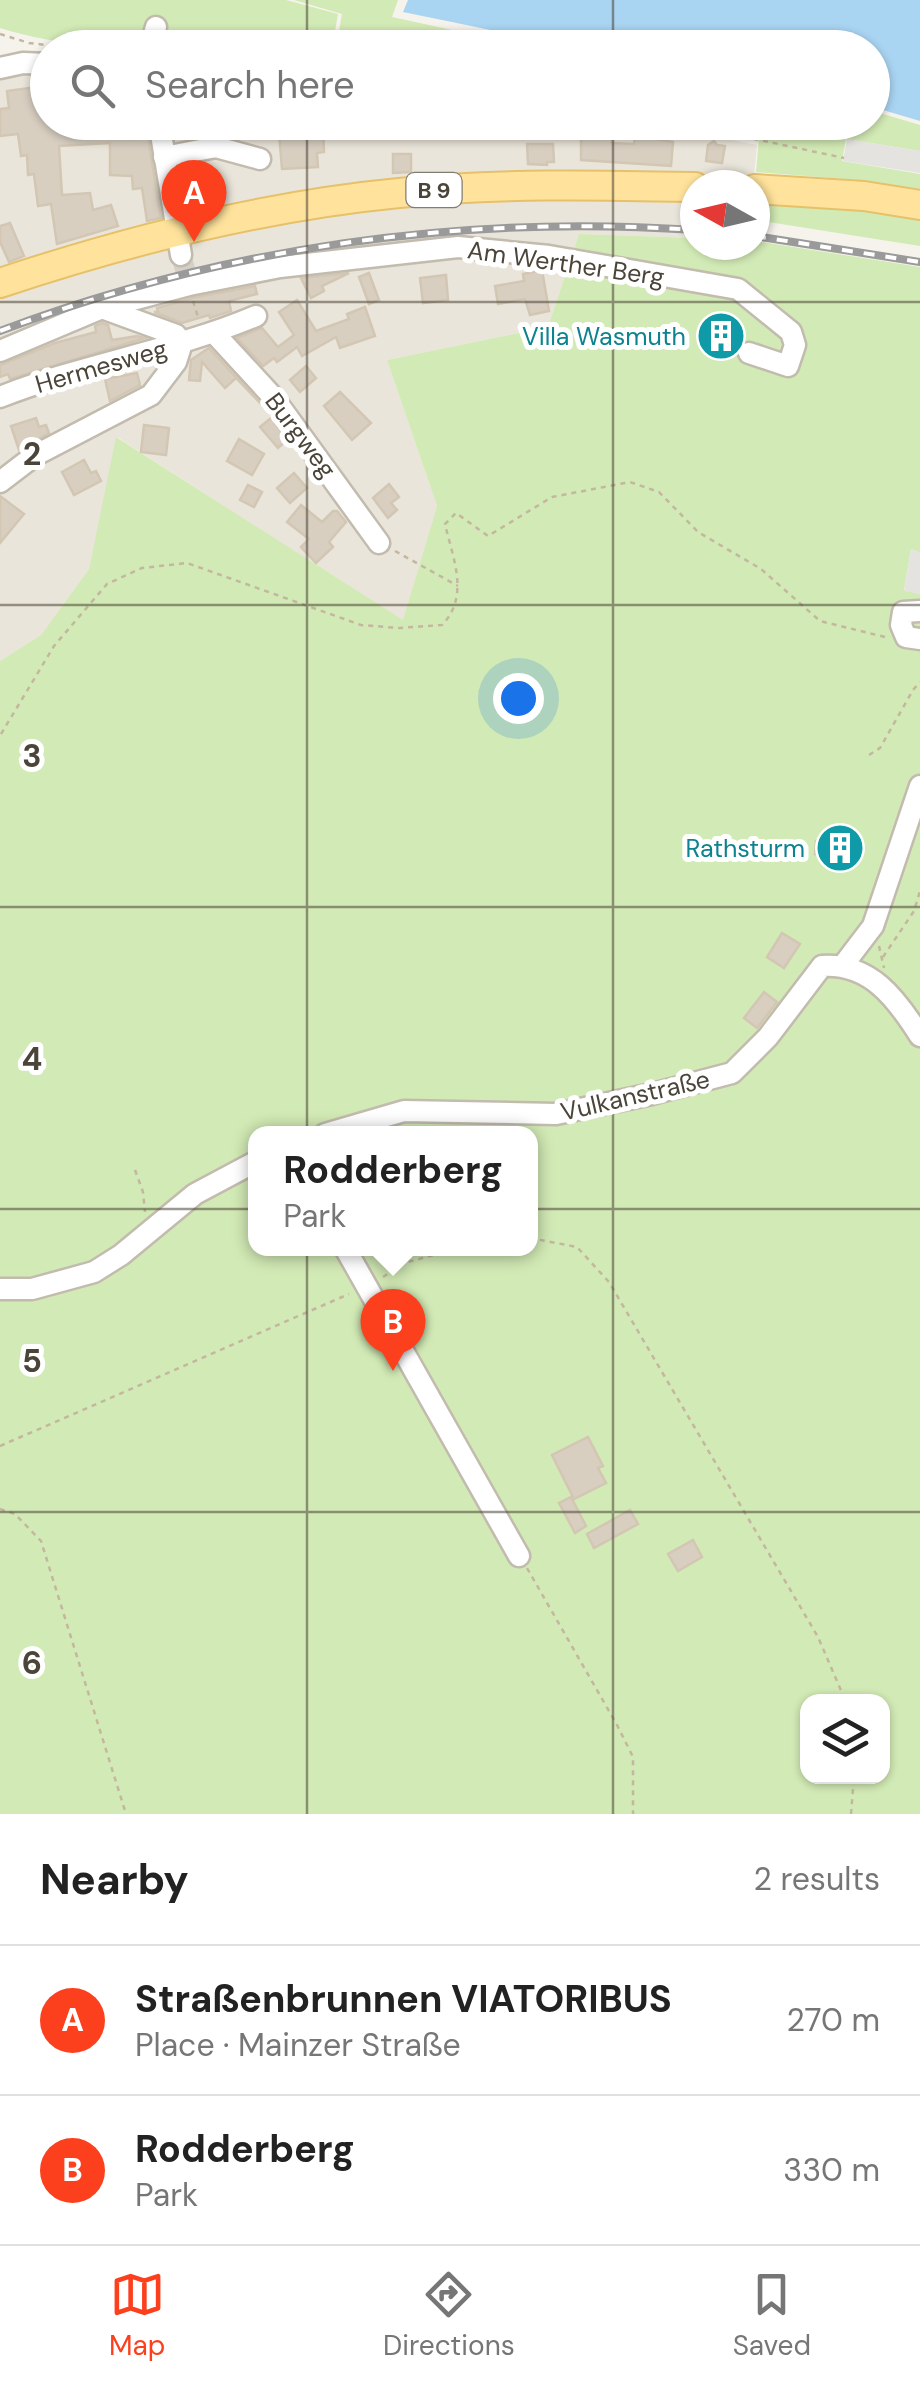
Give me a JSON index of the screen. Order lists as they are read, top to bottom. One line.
{"streets":{"main road":["B 9"],"street":["Am Werther Berg","Hermesweg","Burgweg","Vulkanstraße"]},"crossings":[["Hermesweg","Burgweg"]],"places":{"building":["Villa Wasmuth","Rathsturm"]},"north":"left","page":{"search":"Search here","pins":["A","B"],"popup":["Rodderberg","Park"],"heading":["Nearby","2 results"],"list":[{"mark":"A","name":"Straßenbrunnen VIATORIBUS","note":"Place · Mainzer Straße","value":"270 m"},{"mark":"B","name":"Rodderberg","note":"Park","value":"330 m"}],"nav":["Map","Directions","Saved"]},"grid":{"rows":["2","3","4","5","6"]}}
